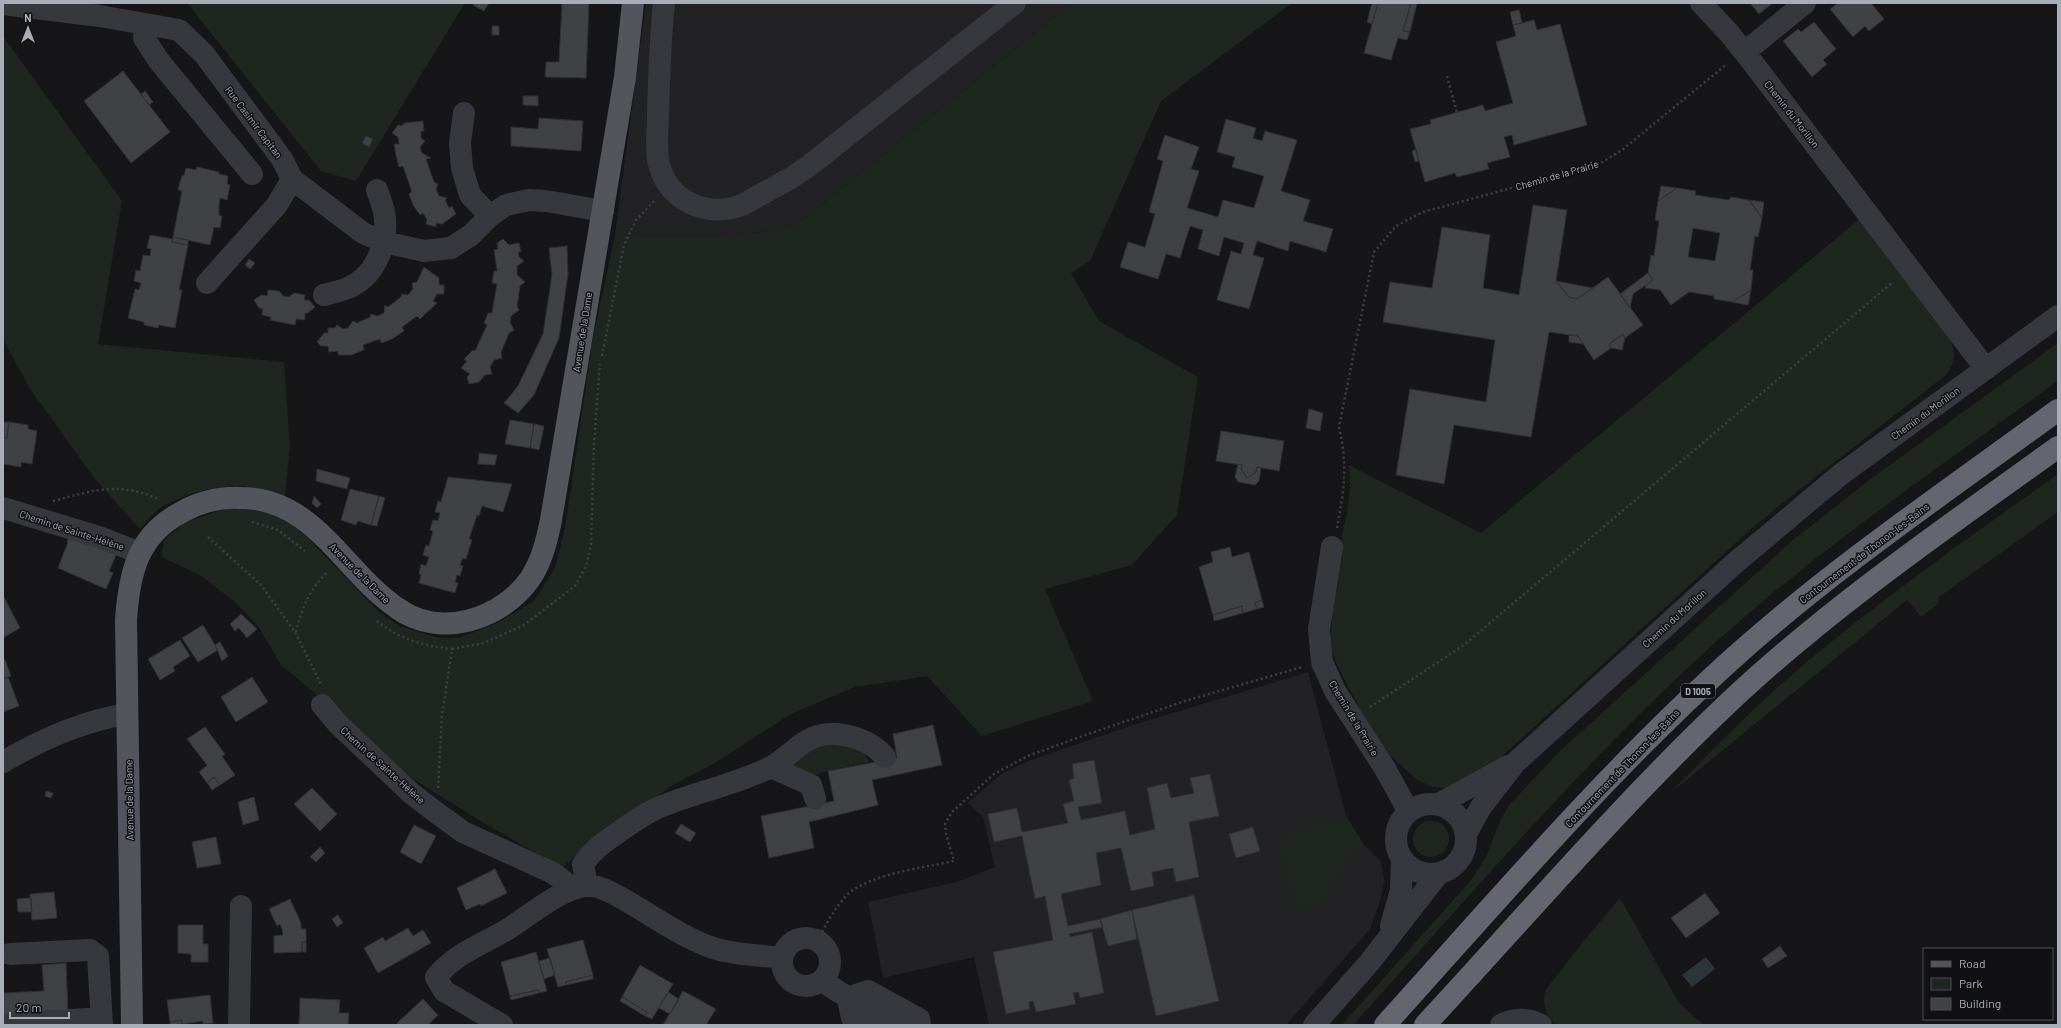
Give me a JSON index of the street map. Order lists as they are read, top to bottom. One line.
{"streets":{"highway":["Contournement de Thonon-les-Bains","D 1005"],"main road":["Avenue de la Dame"],"street":["Chemin du Morillon","Rue Casimir Capitan","Chemin de la Prairie","Chemin de Sainte-Hélène"]},"crossings":[["Chemin du Morillon","Chemin de la Prairie"],["Rue Casimir Capitan","Avenue de la Dame"],["Avenue de la Dame","Chemin de Sainte-Hélène"]],"legend":["Road","Park","Building"],"scale_bar":"20 m","north":"top"}
